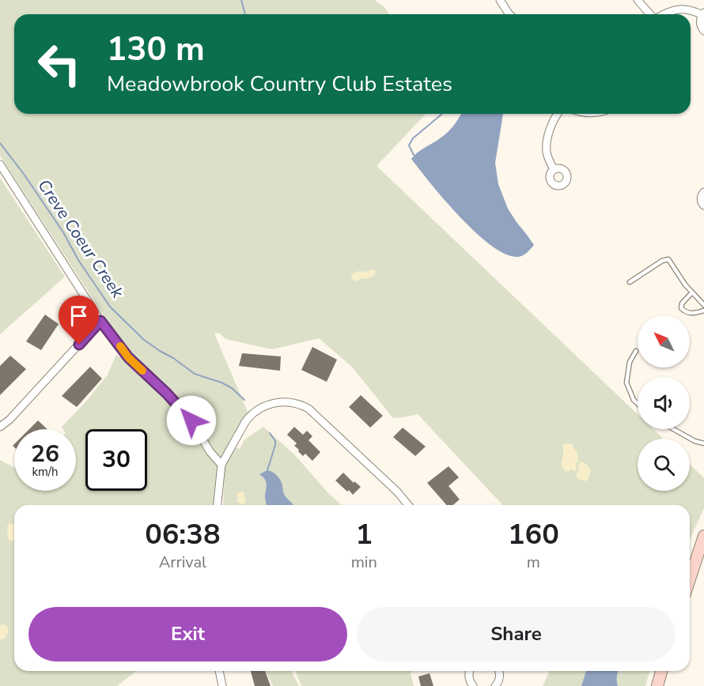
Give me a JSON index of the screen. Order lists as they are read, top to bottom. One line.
{"water":["Creve Coeur Creek"],"north":"top left","page":{"turn":["130 m","Meadowbrook Country Club Estates"],"speed":"26 km/h","limit":"30","eta":["06:38","Arrival","1","min","160","m"],"buttons":["Exit","Share"]}}
